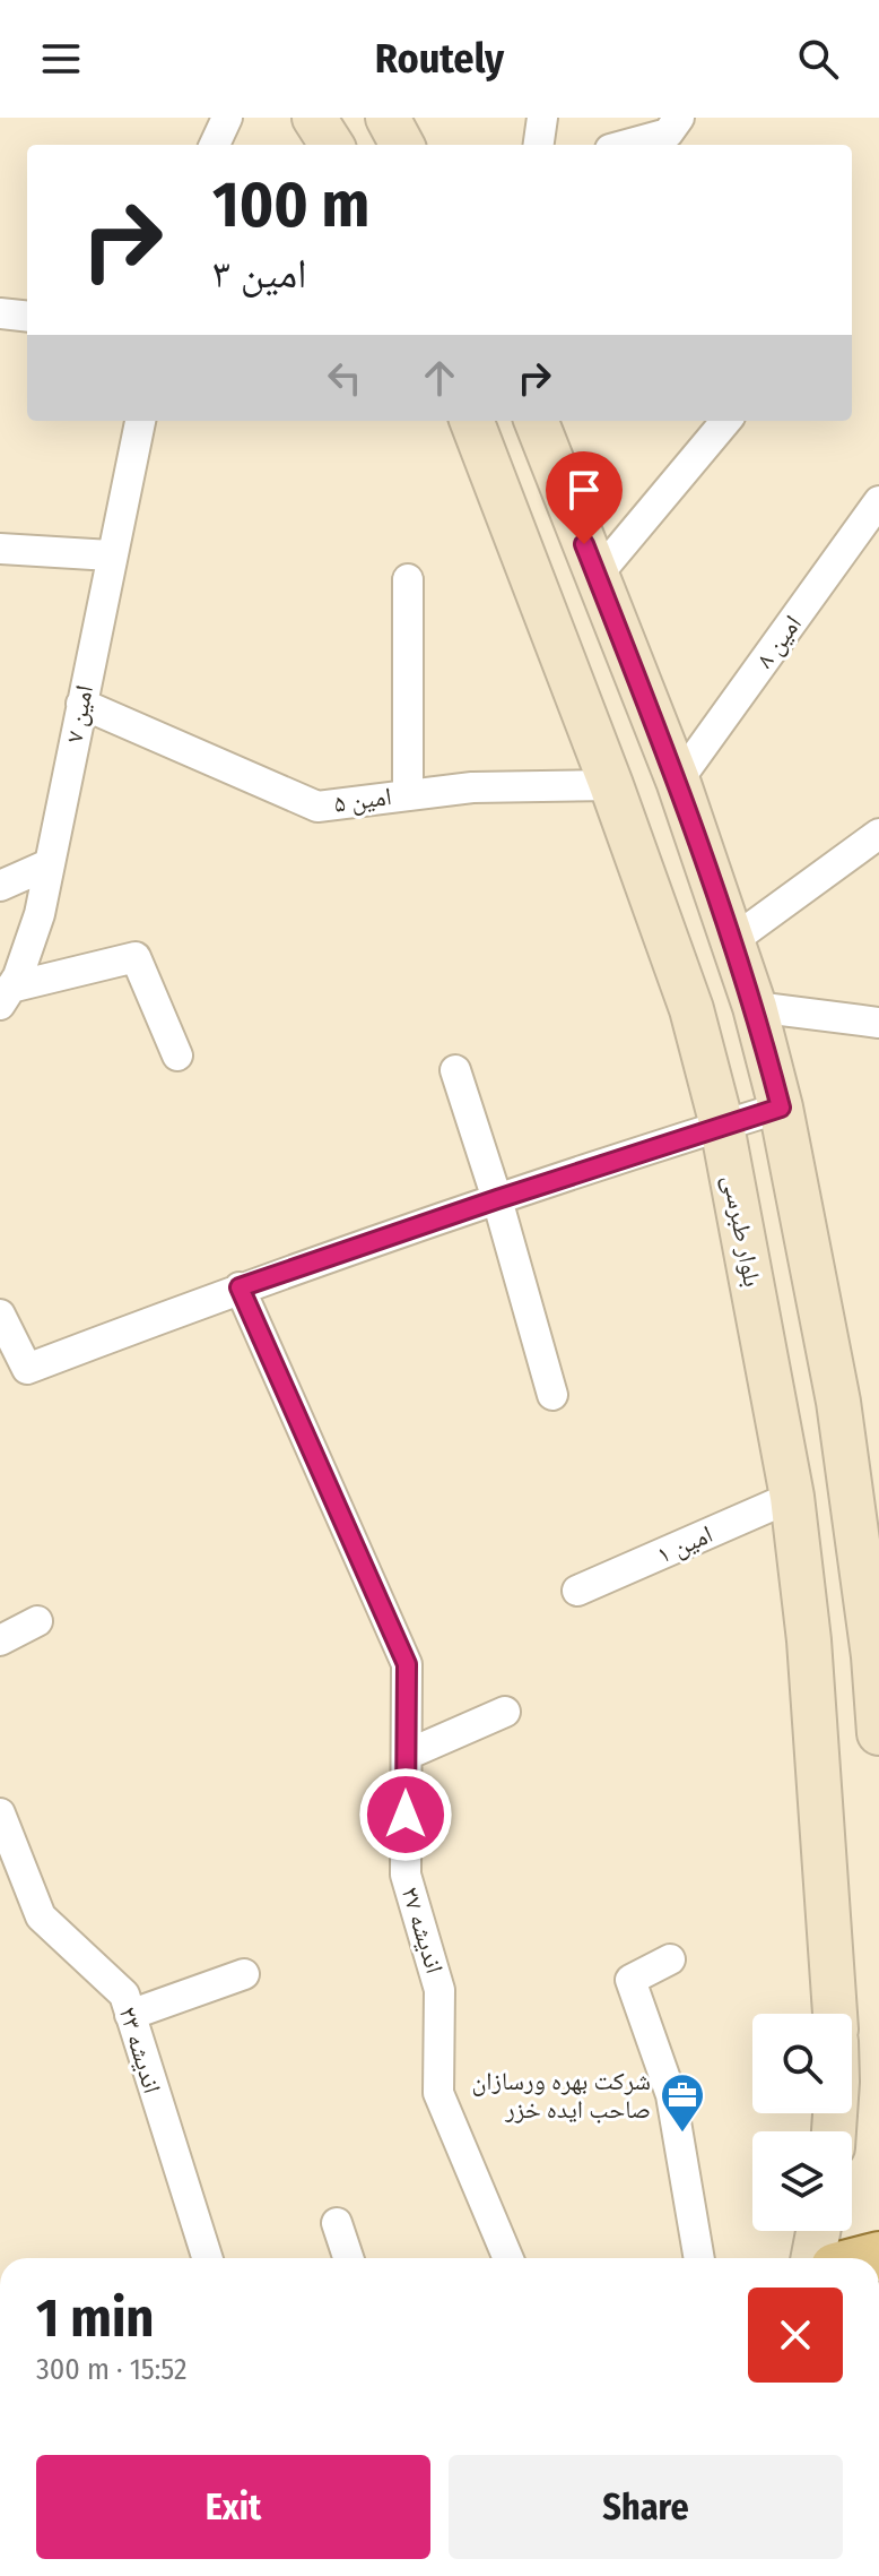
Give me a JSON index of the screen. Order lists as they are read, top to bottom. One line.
{"streets":{"main road":["بلوار طبرسی"],"street":["امین ۸","امین ۷","امین ۵","امین ۱","اندیشه ۲۷","اندیشه ۲۳"]},"crossings":[["امین ۷","امین ۵"],["امین ۵","بلوار طبرسی"],["بلوار طبرسی","امین ۱"]],"places":{"office":["شرکت بهره ورسازان صاحب ایده خزر"]},"page":{"header":"Routely","turn":["100 m","امین ۳"],"heading":["1 min","300 m · 15:52"],"buttons":["Exit","Share"]}}
